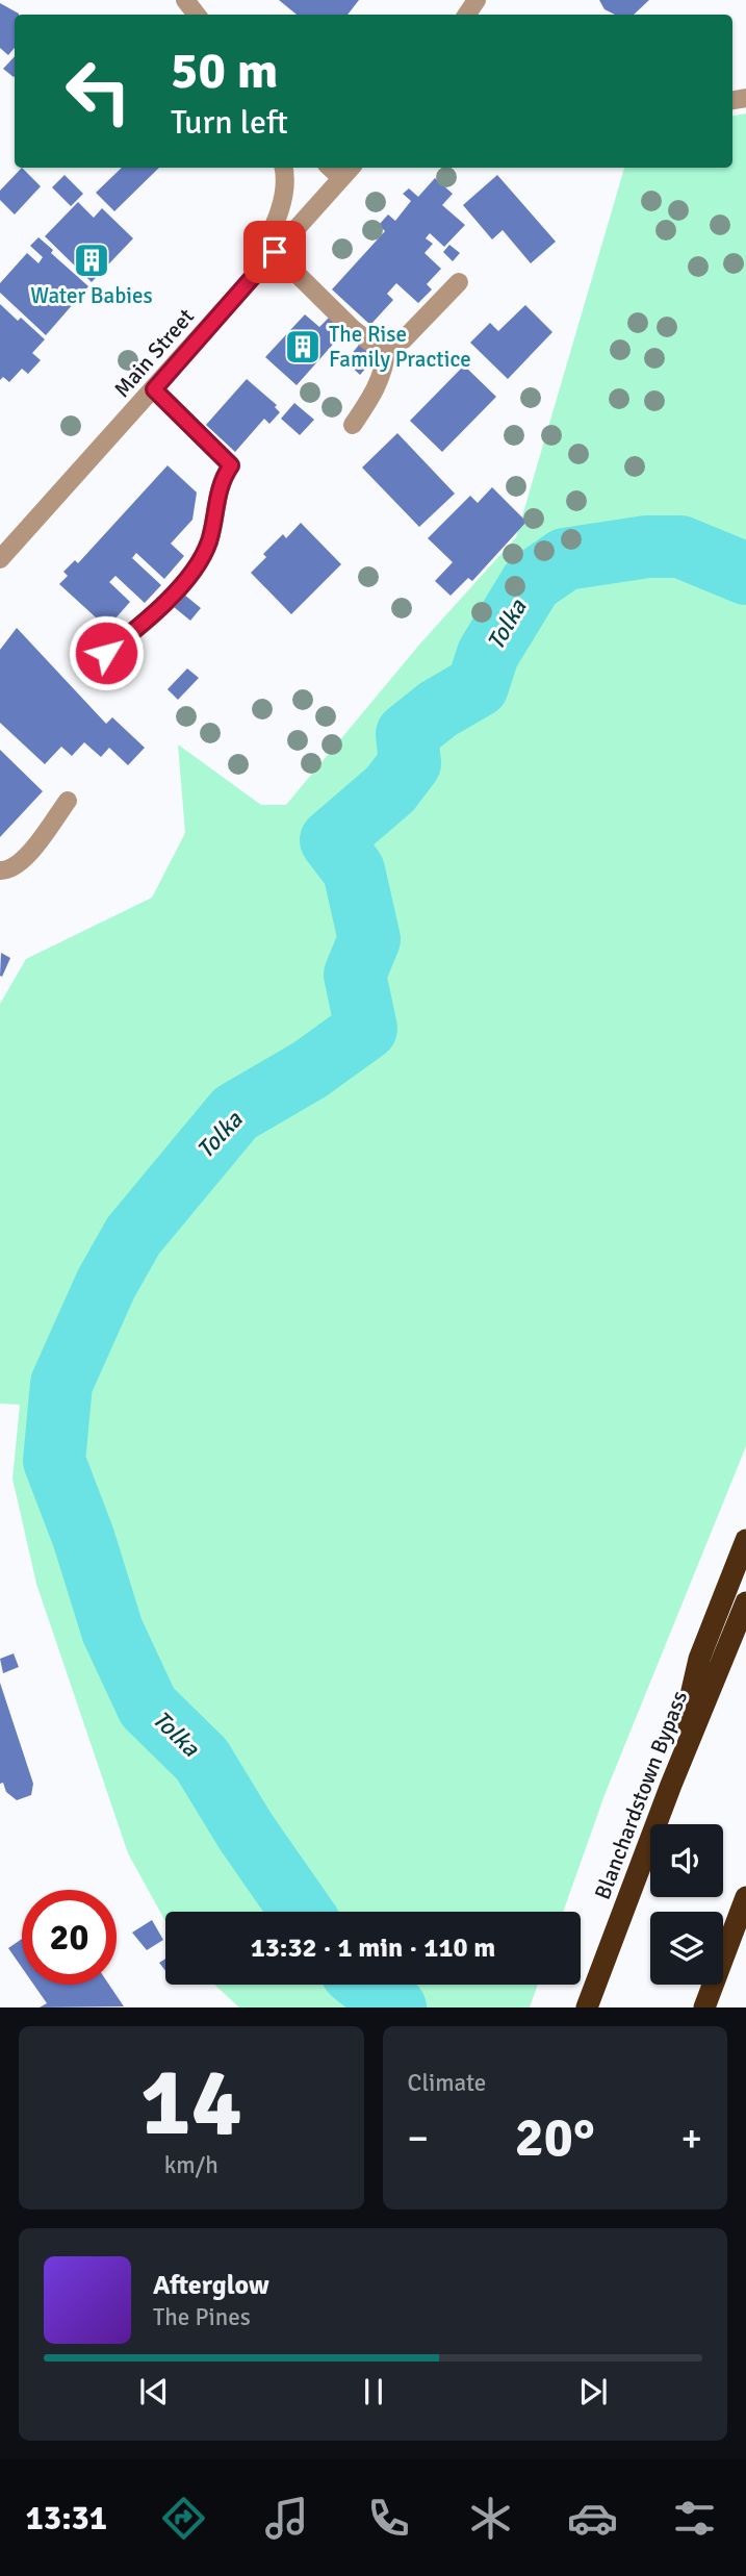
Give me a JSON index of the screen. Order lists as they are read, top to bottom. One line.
{"streets":{"highway":["Blanchardstown Bypass"],"street":["Main Street"]},"water":["Tolka"],"places":{"building":["Water Babies","The Rise Family Practice"]},"page":{"turn":["50 m","Turn left"],"limit":"20","trip":"13:32 · 1 min · 110 m","tile":[["14","km/h"],"Climate"],"heat":["−","20°","+"],"song":["Afterglow","The Pines"],"tabs":"13:31"}}
